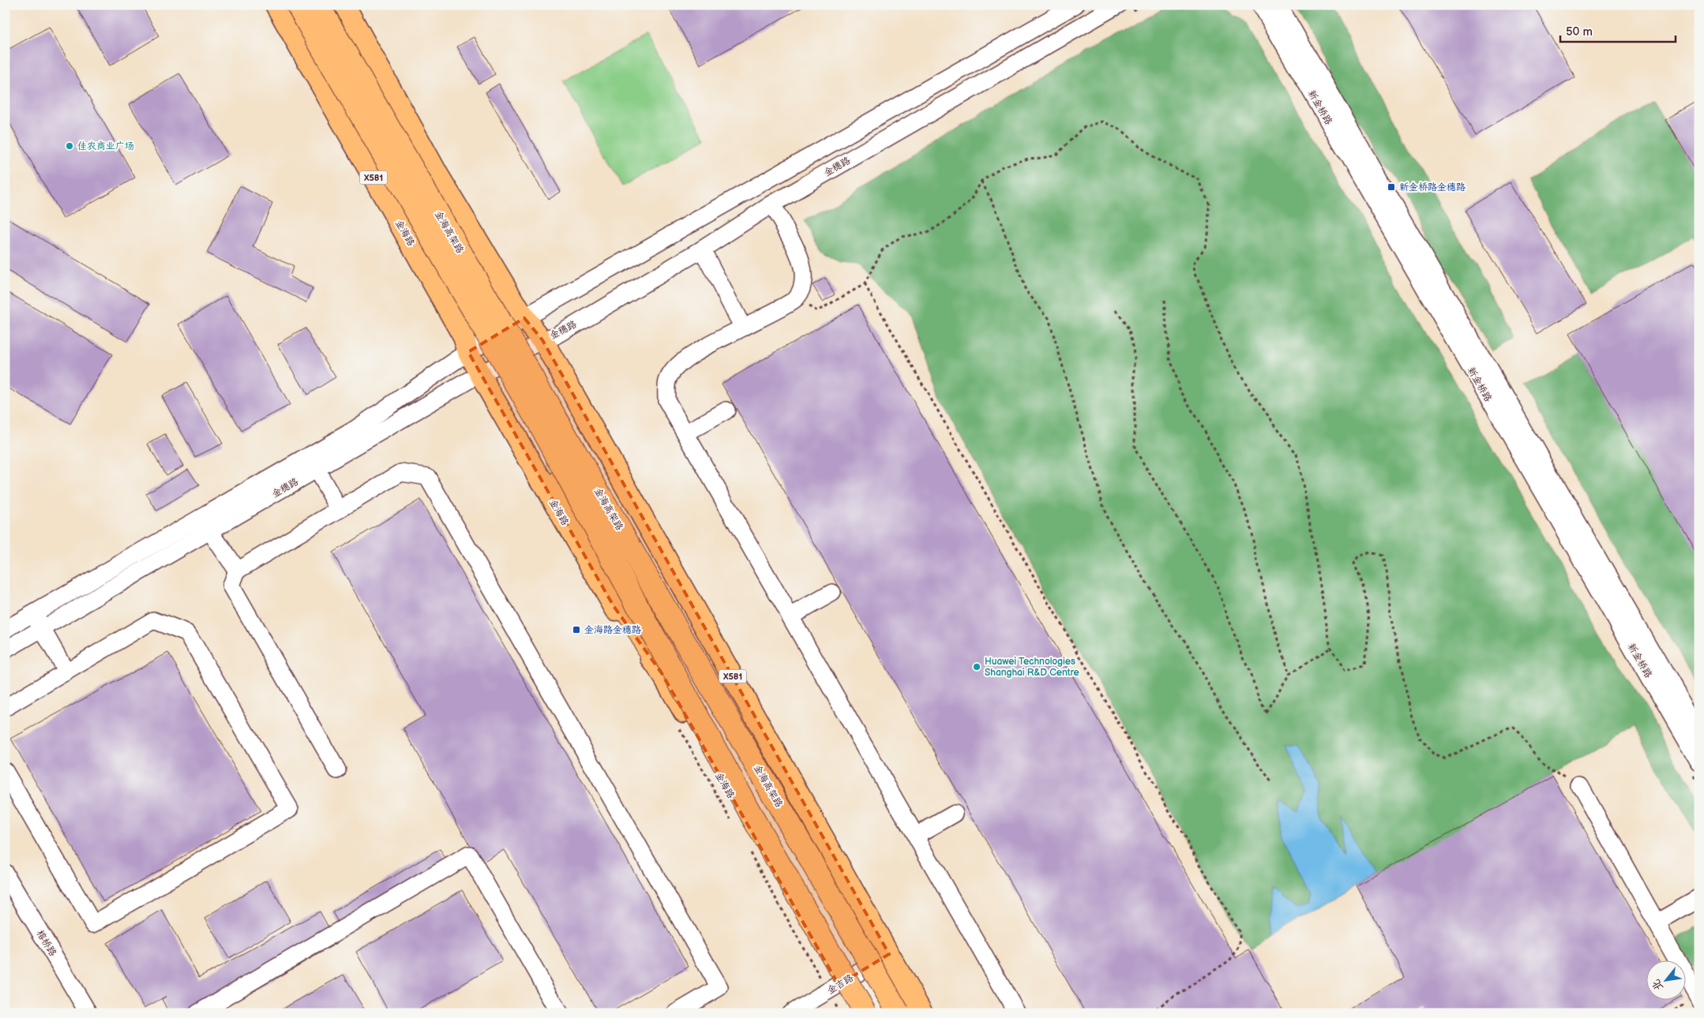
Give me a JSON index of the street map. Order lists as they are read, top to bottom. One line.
{"streets":{"highway":["金海高架路"],"main road":["X581","金海路"],"street":["新金桥路","金穗路","榕桥路","金吉路"]},"crossings":[["金穗路","X581"],["金穗路","金海路"],["X581","金吉路"],["金海路","金吉路"]],"places":{"other":["佳农商业广场","Huawei Technologies Shanghai R&D Centre"],"transit":["新金桥路金穗路","金海路金穗路"]},"scale_bar":"50 m","north":"bottom left"}
